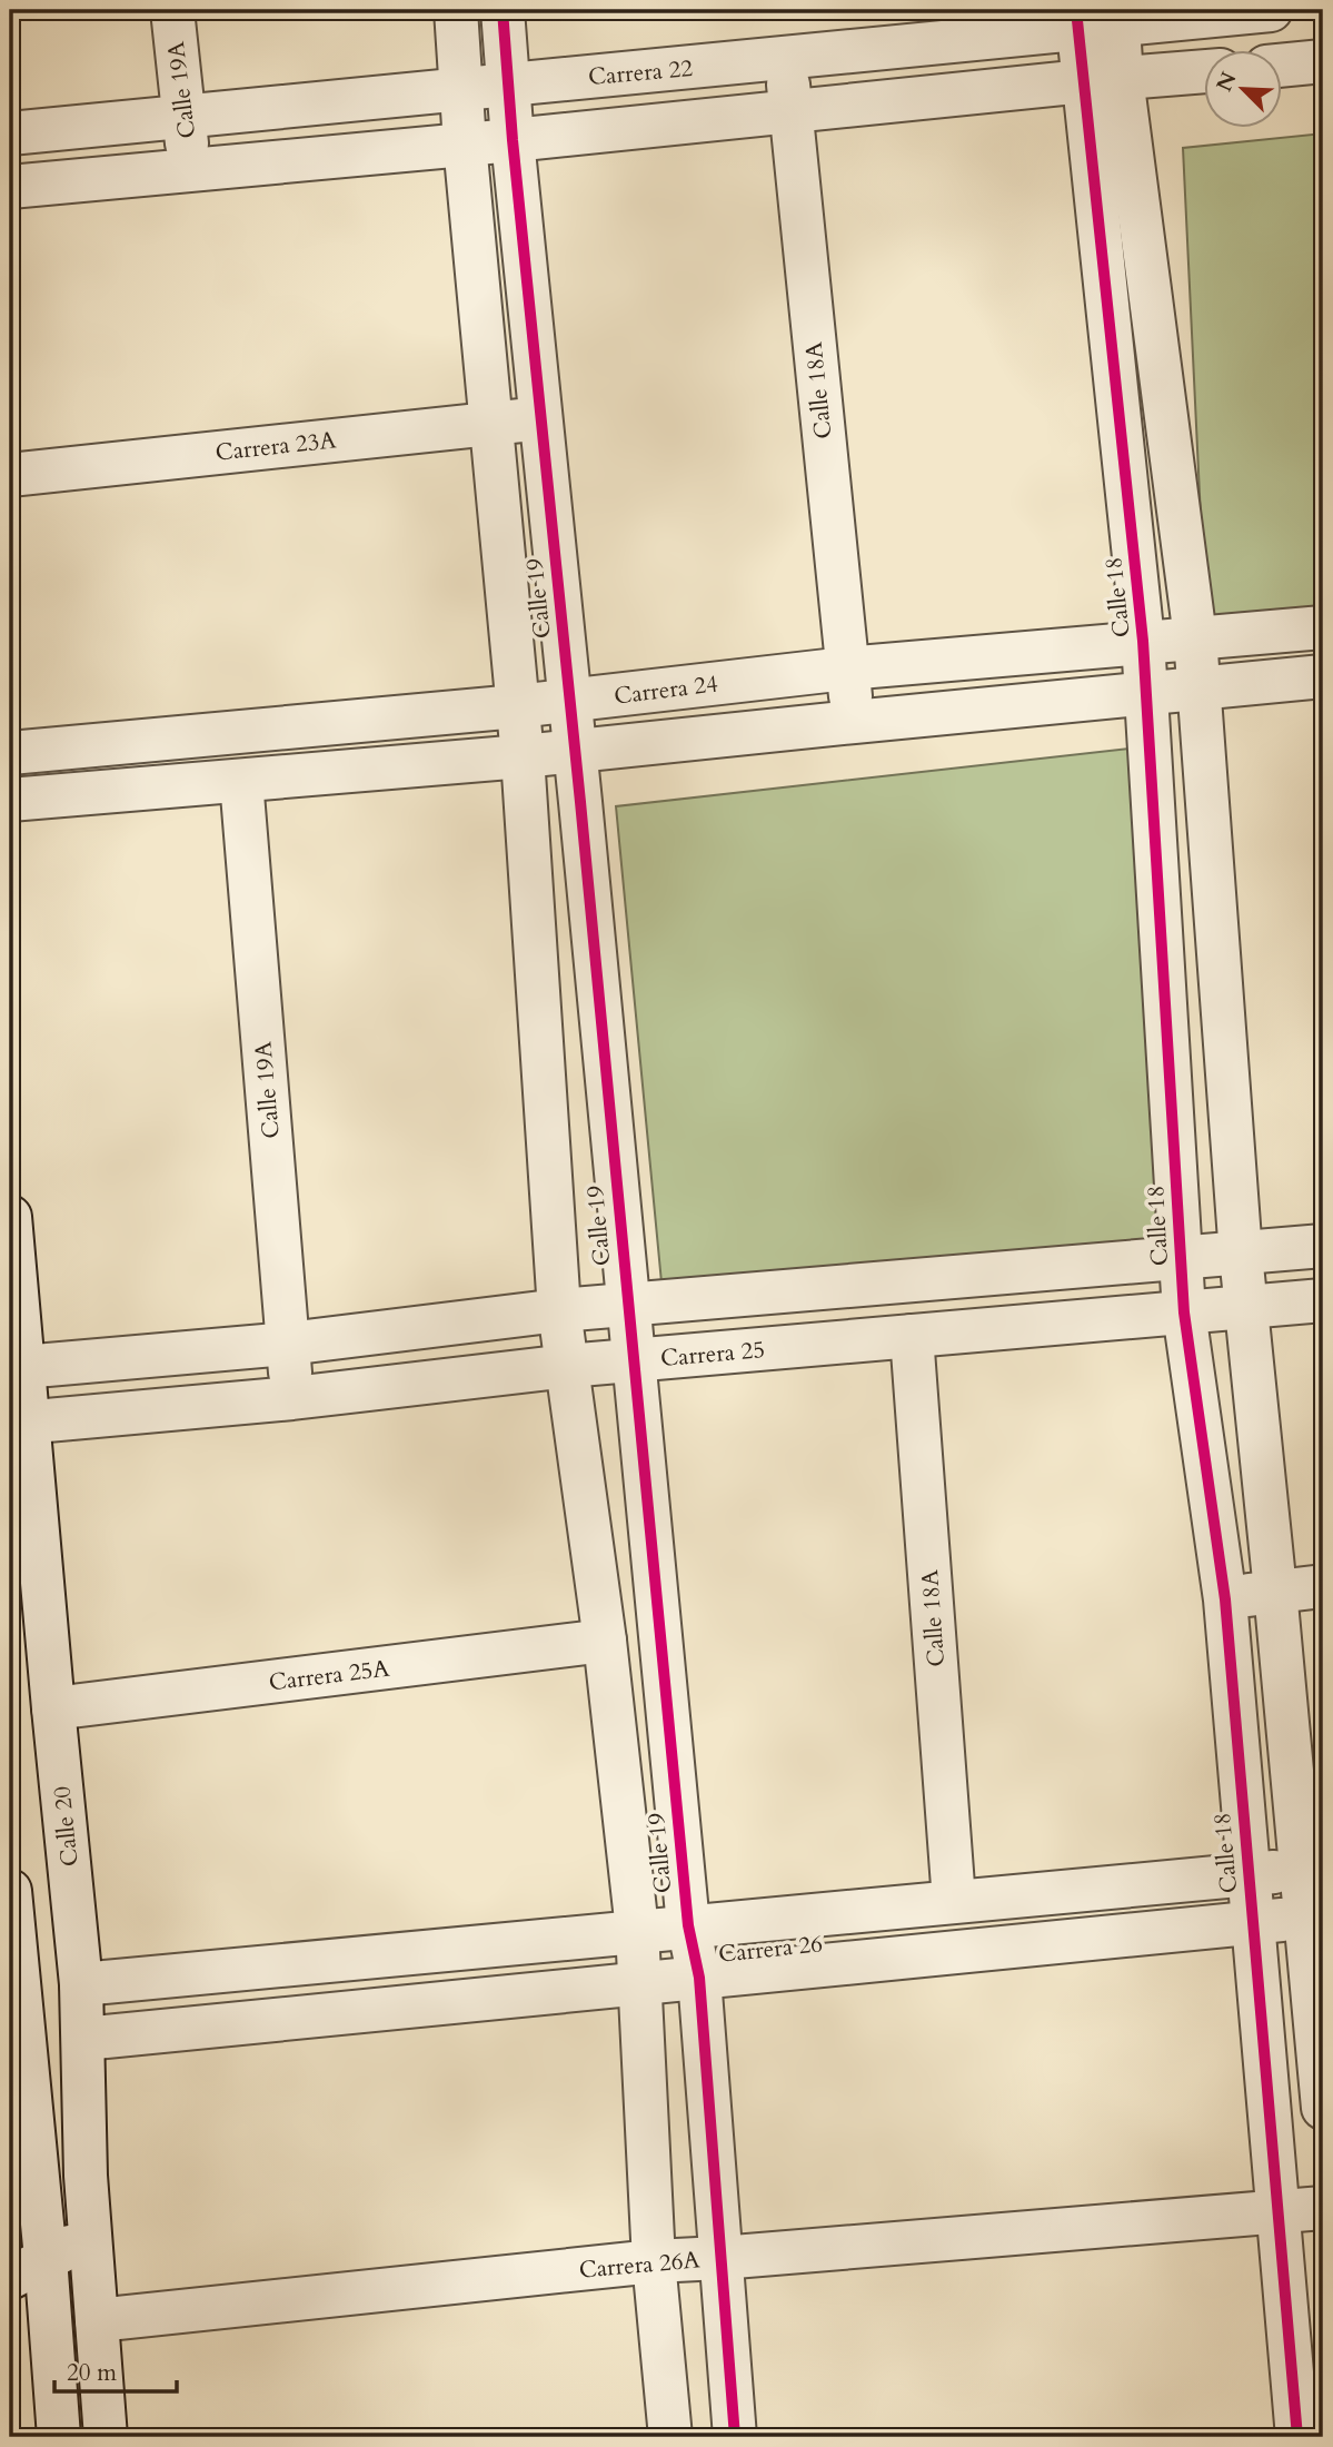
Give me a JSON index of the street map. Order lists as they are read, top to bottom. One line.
{"streets":{"street":["Carrera 22","Calle 19A","Calle 18A","Carrera 23A","Calle 18","Calle 19","Carrera 24","Carrera 25","Carrera 25A","Calle 20","Carrera 26","Carrera 26A"]},"crossings":[["Carrera 22","Calle 19A"],["Carrera 22","Calle 18A"],["Carrera 22","Calle 18"],["Carrera 22","Calle 19"],["Calle 19A","Carrera 25"],["Calle 18A","Carrera 24"],["Calle 18A","Carrera 25"],["Calle 18A","Carrera 26"],["Carrera 23A","Calle 19"],["Calle 18","Carrera 24"],["Calle 18","Carrera 25"],["Calle 18","Carrera 26"],["Calle 18","Carrera 26A"],["Calle 19","Carrera 24"],["Calle 19","Carrera 25"],["Calle 19","Carrera 25A"],["Calle 19","Carrera 26"],["Calle 19","Carrera 26A"],["Carrera 25","Calle 20"],["Carrera 25A","Calle 20"],["Calle 20","Carrera 26"],["Calle 20","Carrera 26A"]],"scale_bar":"20 m","north":"top left"}
